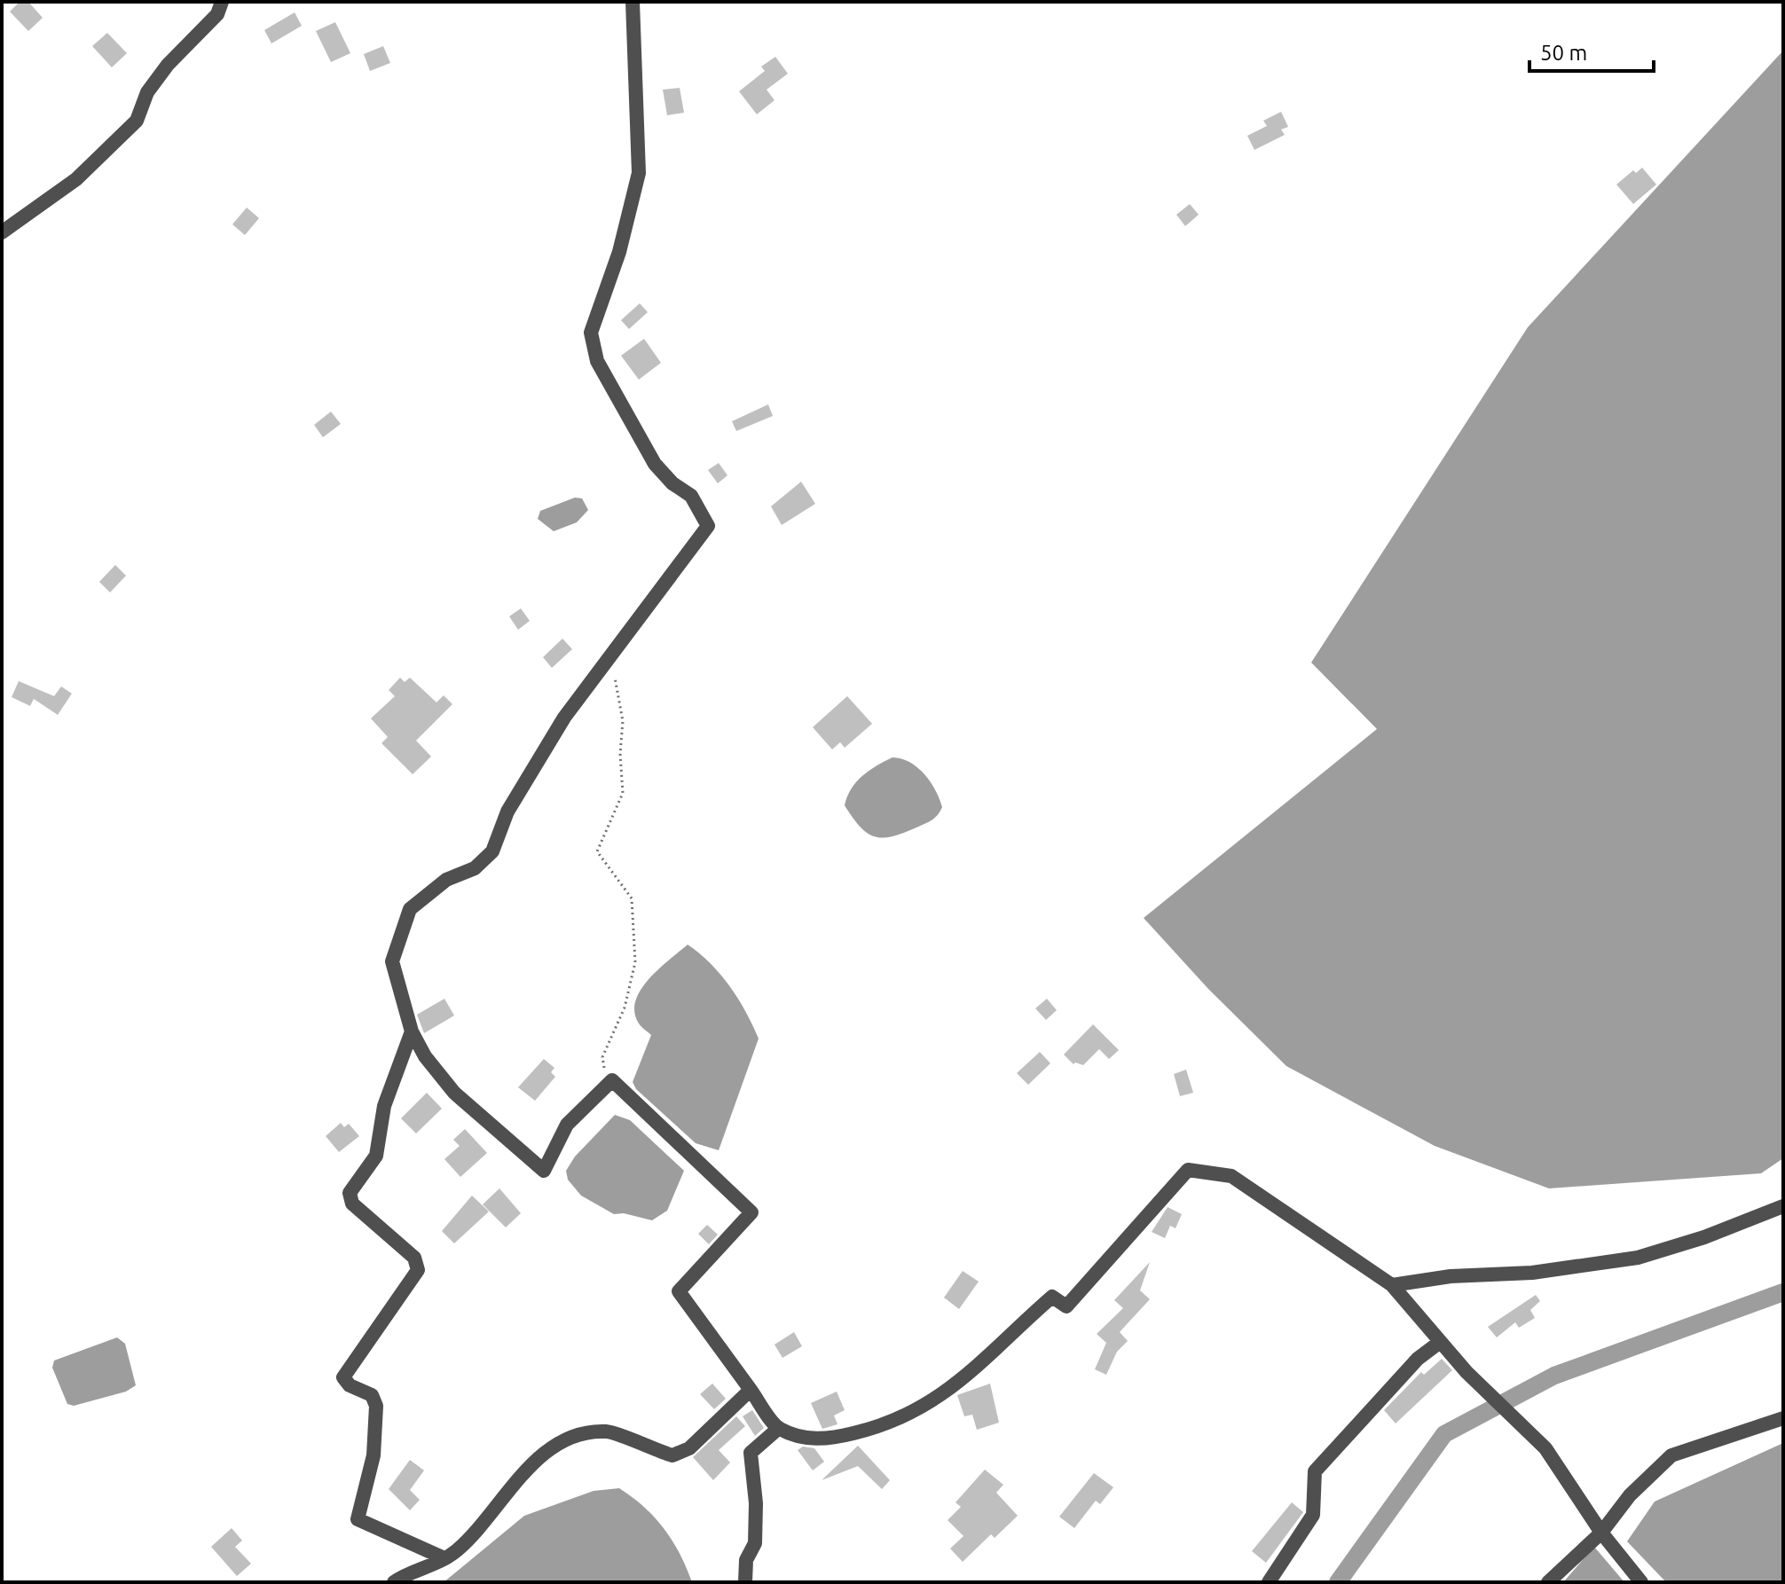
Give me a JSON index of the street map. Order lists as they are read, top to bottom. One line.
{"scale_bar":"50 m"}
